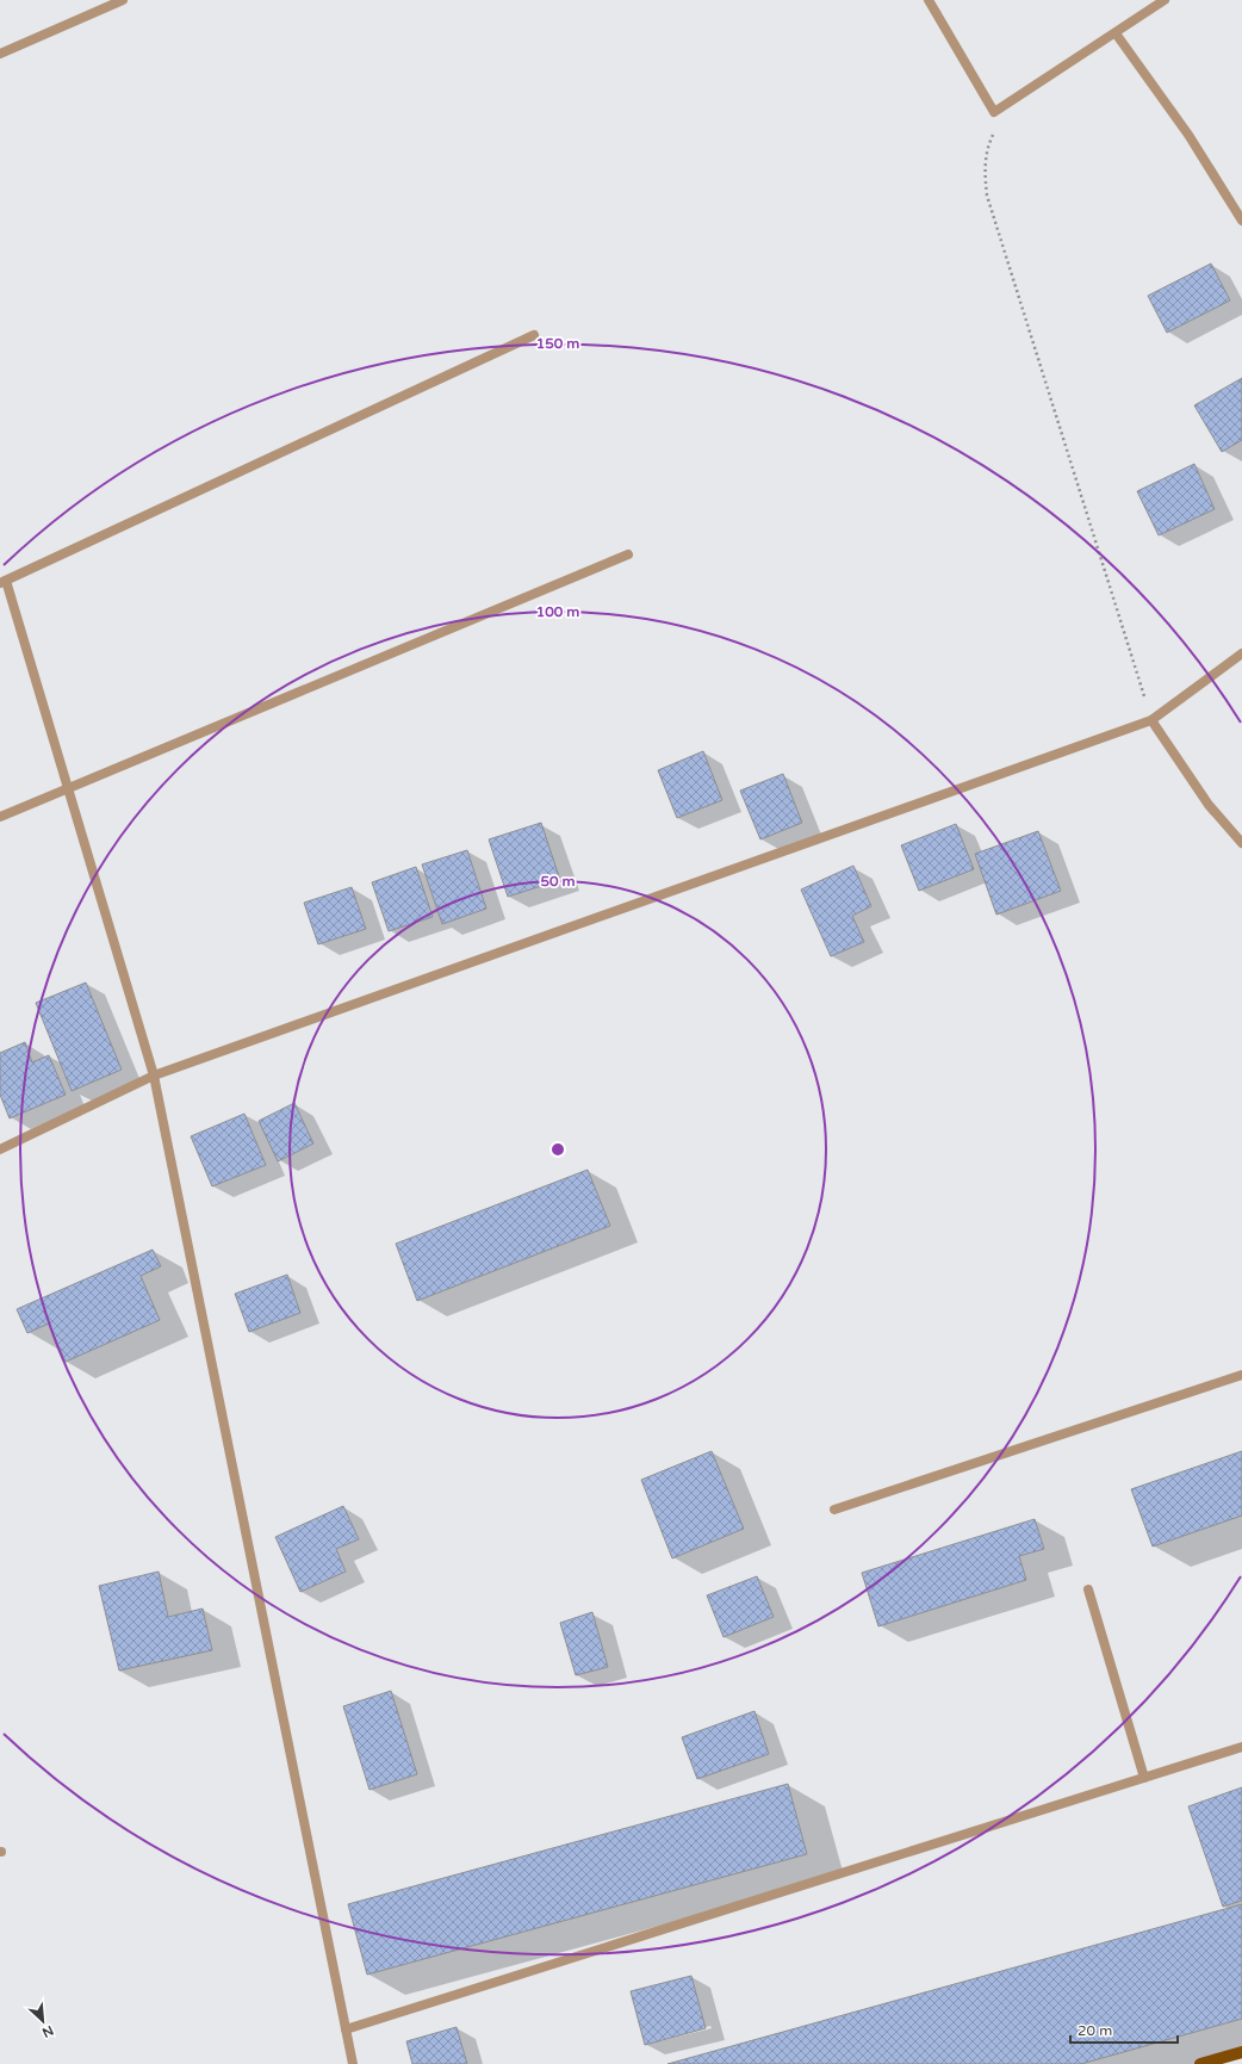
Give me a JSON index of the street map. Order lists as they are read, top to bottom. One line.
{"scale_bar":"20 m","north":"bottom right","rings":["150 m","100 m","50 m"]}
